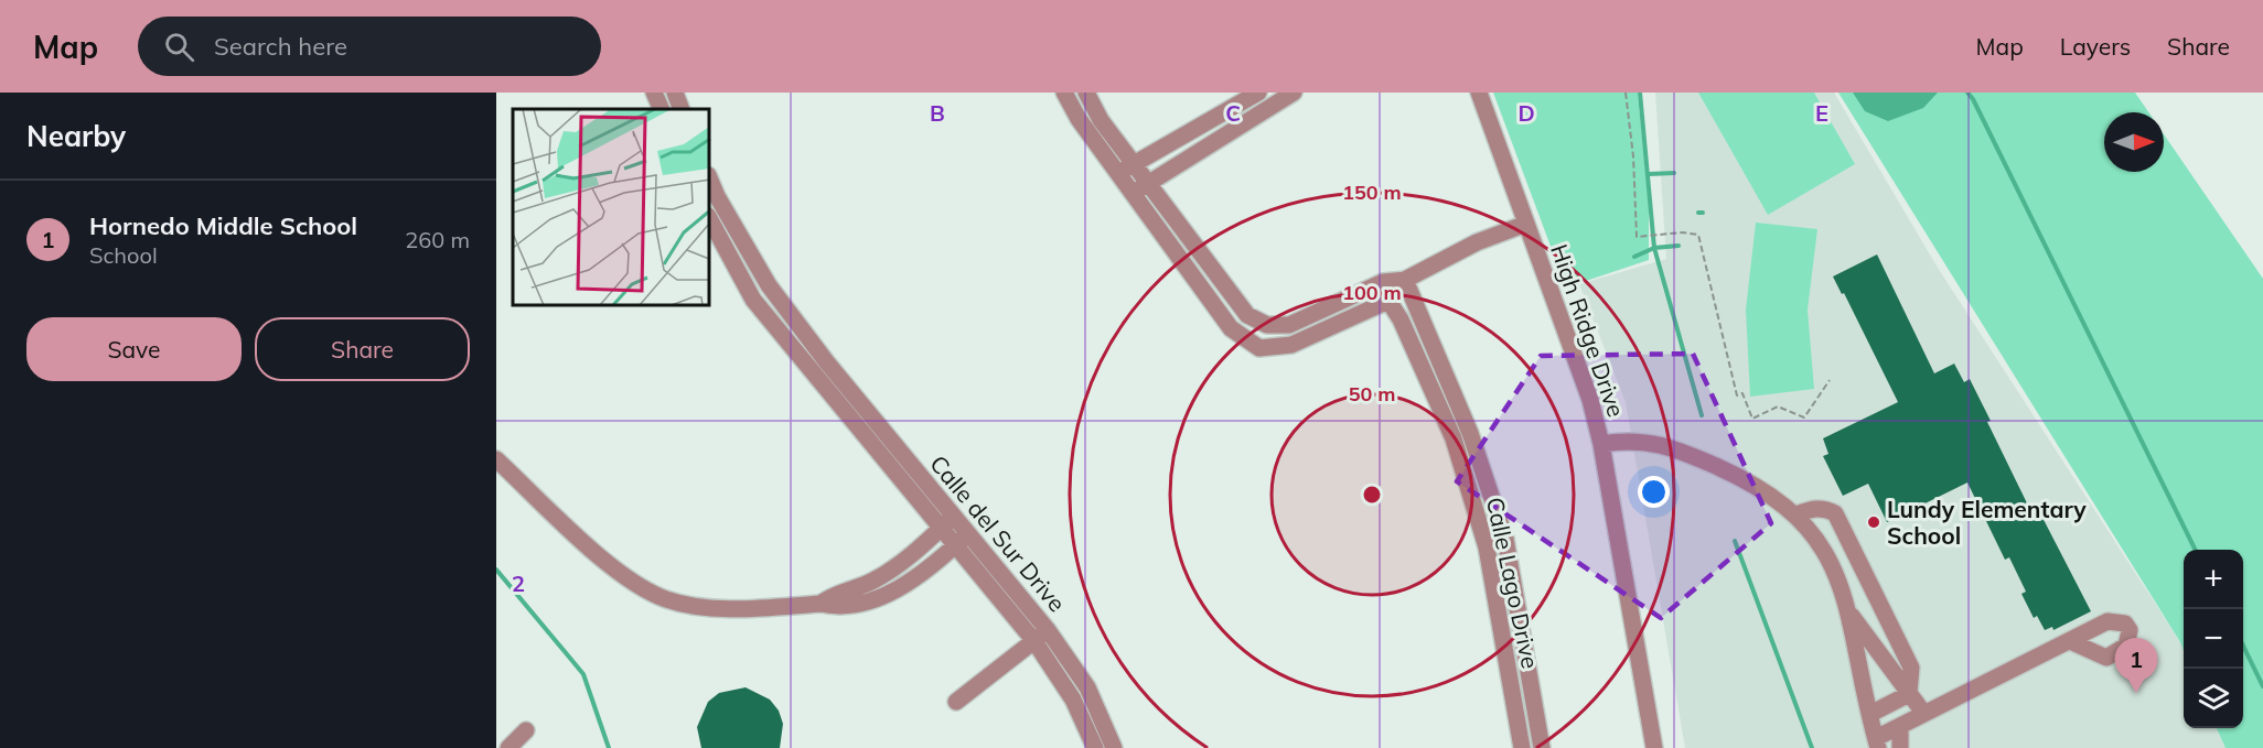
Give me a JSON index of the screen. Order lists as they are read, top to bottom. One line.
{"streets":{"street":["High Ridge Drive","Calle del Sur Drive","Calle Lago Drive"]},"places":["Lundy Elementary School"],"north":"right","page":{"header":"Map","search":"Search here","nav":["Map","Layers","Share"],"heading":"Nearby","list":[{"mark":"1","name":"Hornedo Middle School","note":"School","value":"260 m"}],"buttons":["Save","Share"],"map_buttons":["+","−"],"pins":"1"},"grid":{"columns":["B","C","D","E"],"rows":["2"]},"rings":["150 m","100 m","50 m"]}
